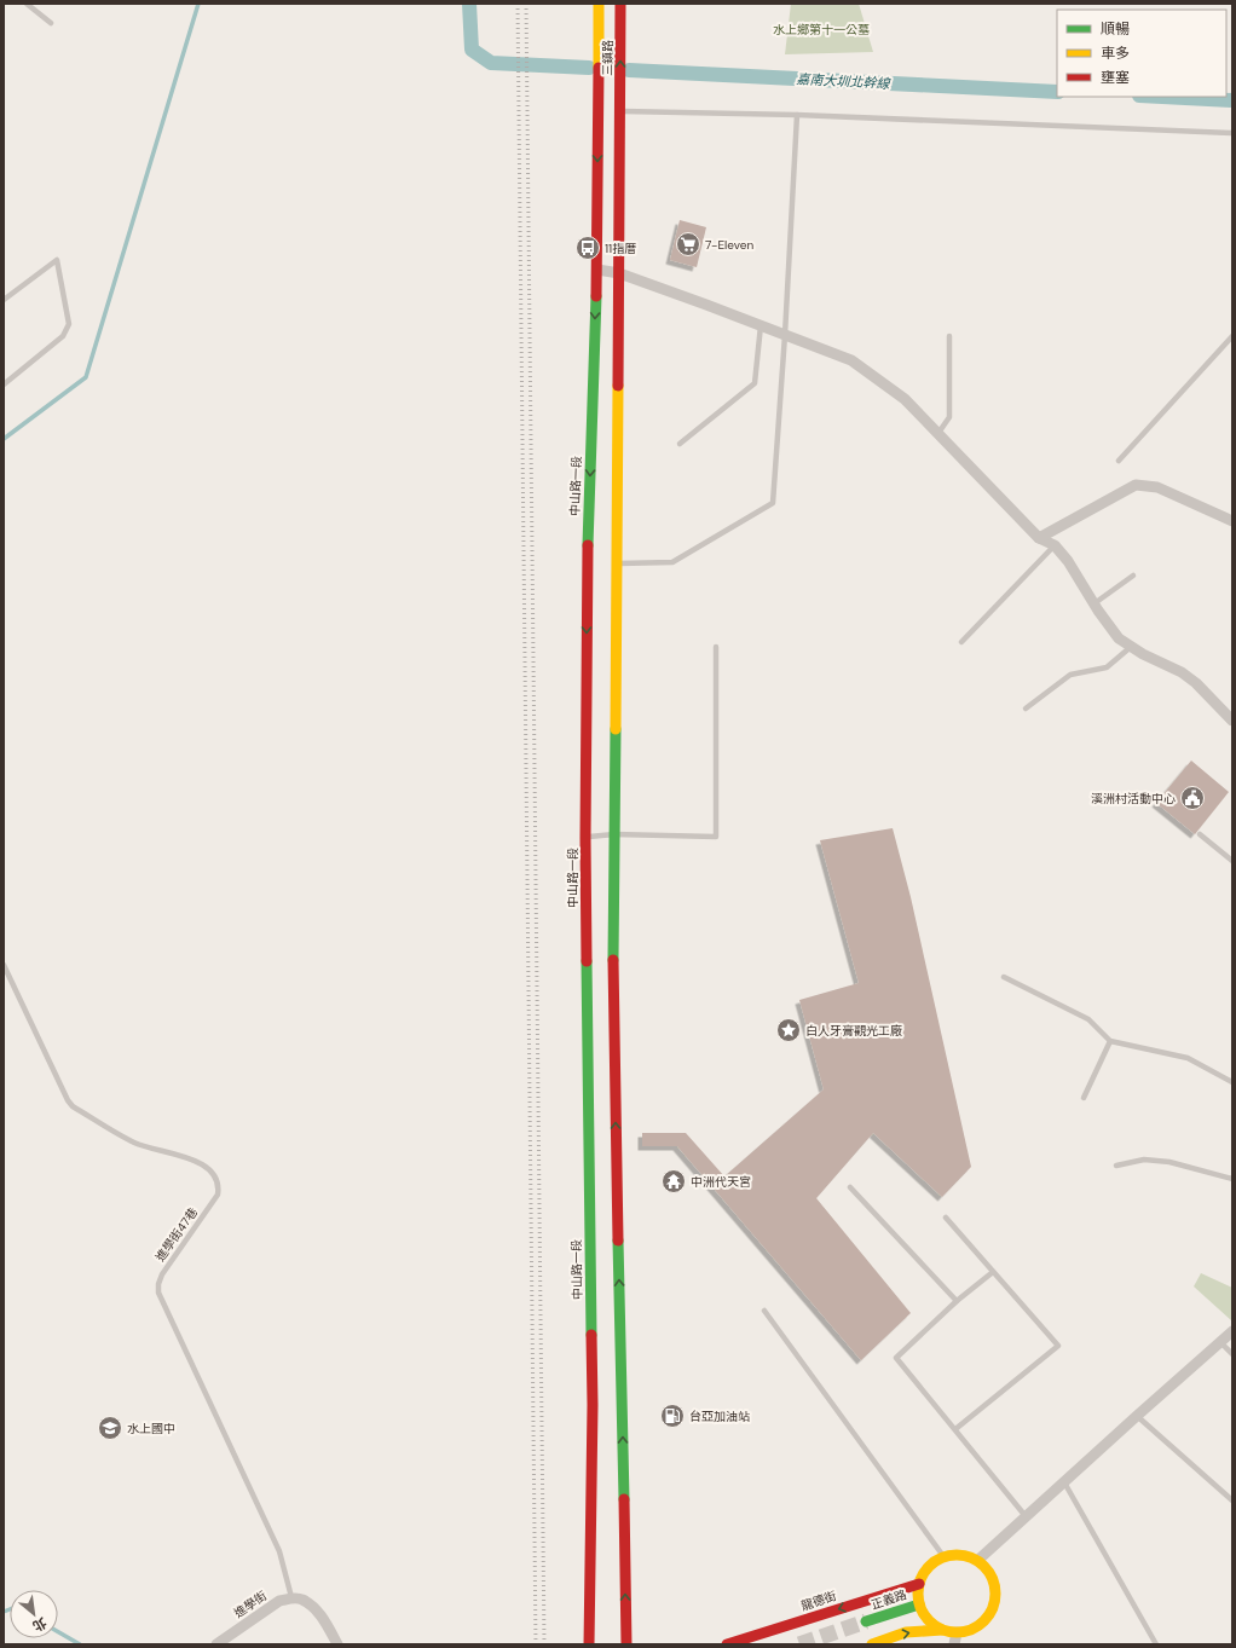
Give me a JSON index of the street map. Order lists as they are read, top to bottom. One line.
{"streets":{"main road":["三鎮路","中山路一段","正義路","龍德街"],"street":["進學街"],"lane":["進學街47巷"]},"crossings":[["三鎮路","中山路一段"],["進學街47巷","進學街"],["正義路","龍德街"]],"water":["嘉南大圳北幹線"],"parks":["水上鄉第十一公墓"],"places":{"supermarket":["7-Eleven"],"bus stop":["11指厝"],"public building":["溪洲村活動中心"],"place":["白人牙膏觀光工廠"],"temple":["中洲代天宮"],"fuel station":["台亞加油站"],"school or university":["水上國中"]},"legend":["順暢","車多","壅塞"],"north":"bottom right"}
